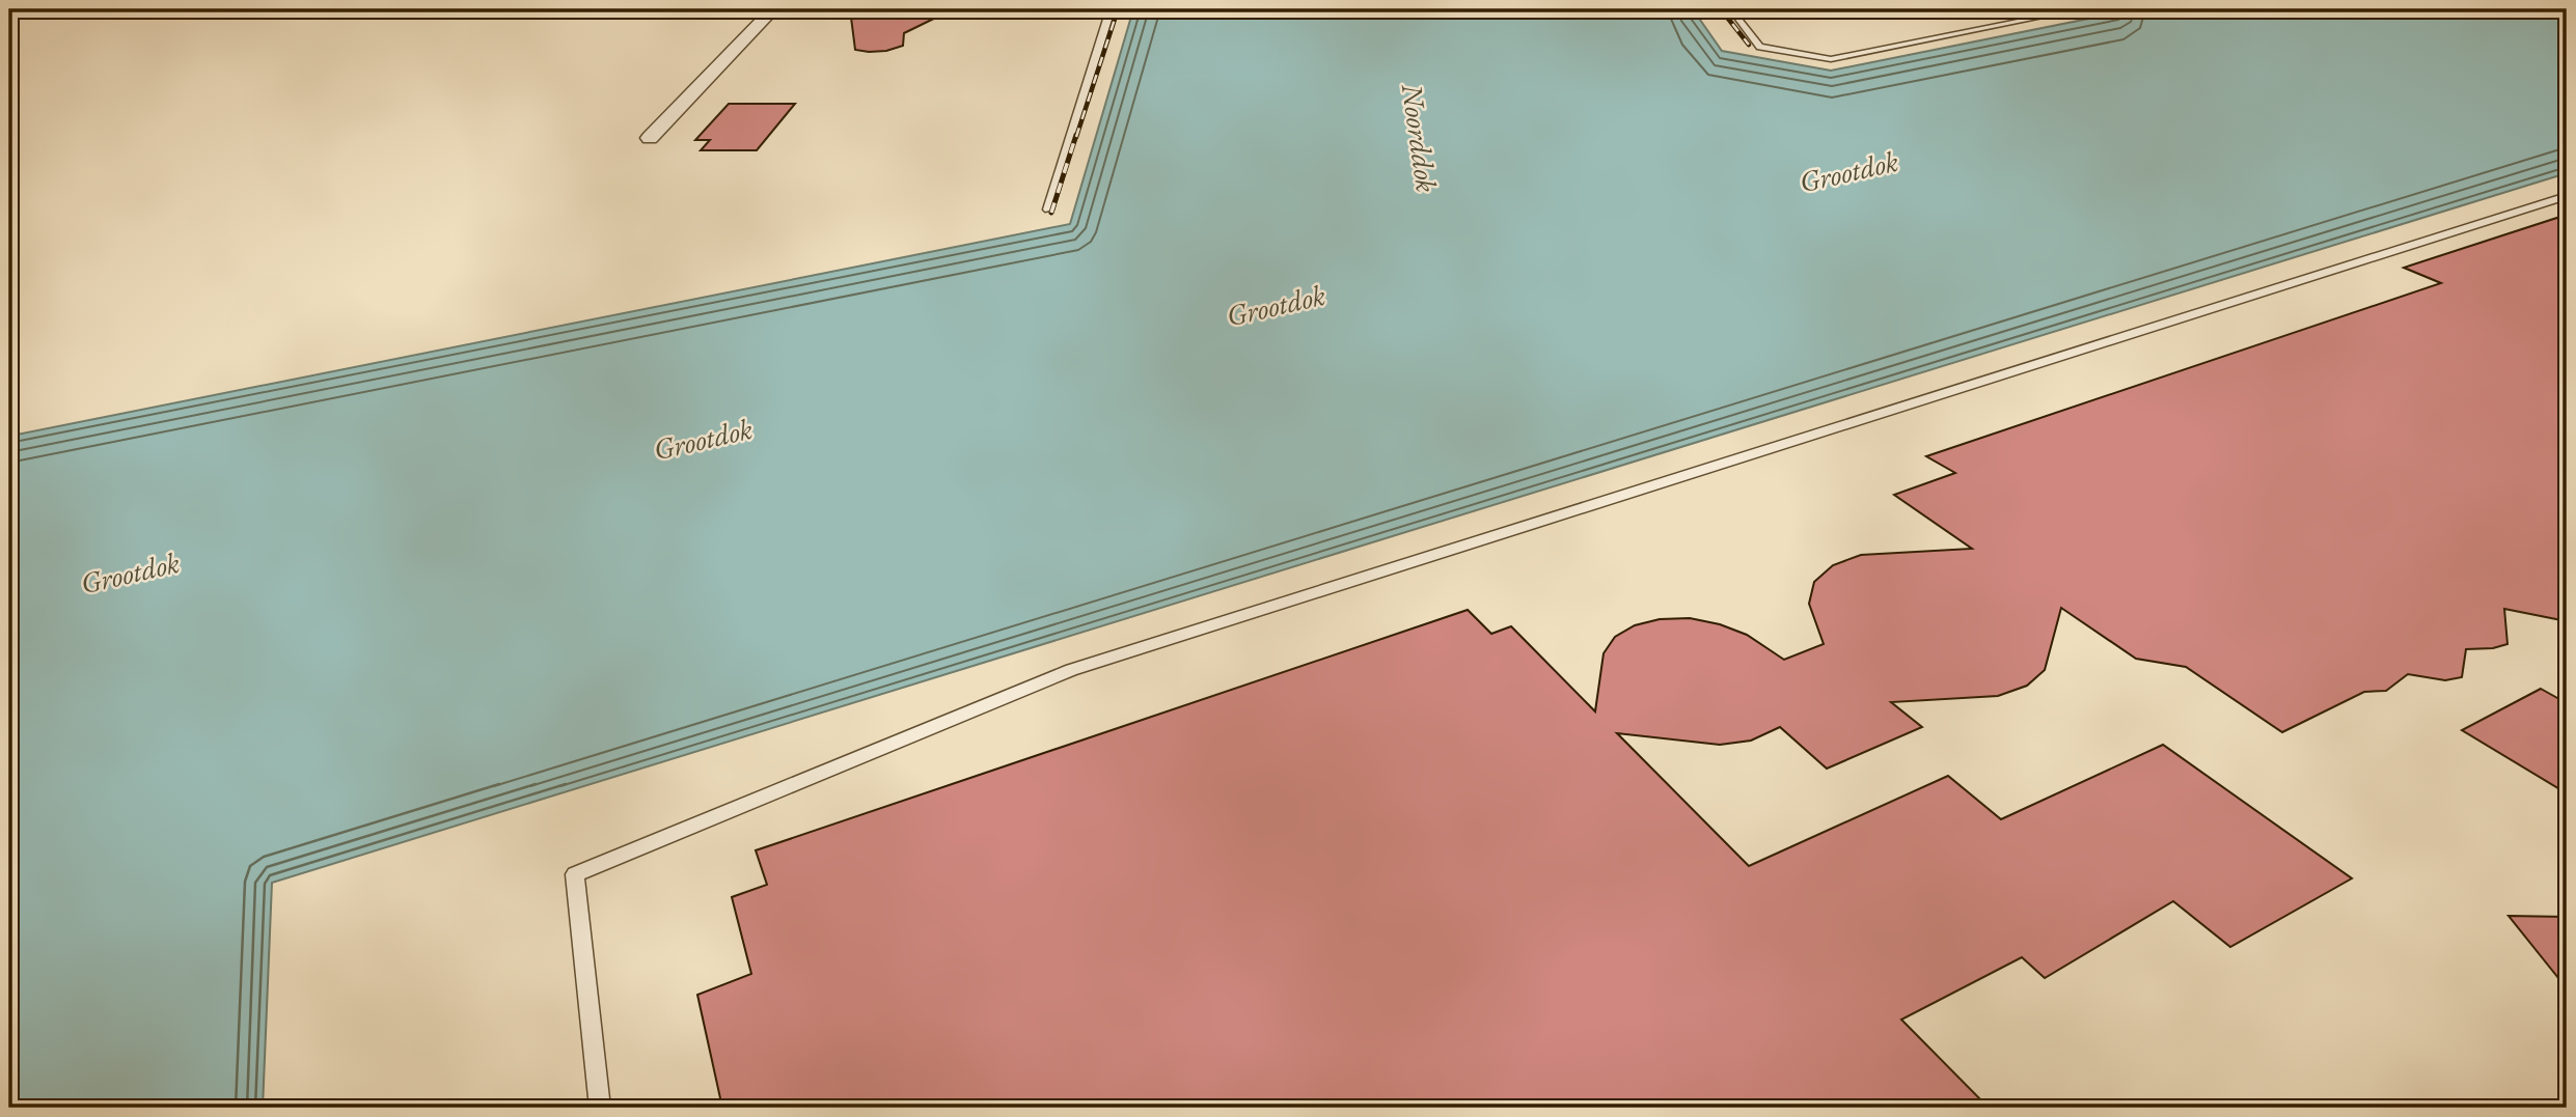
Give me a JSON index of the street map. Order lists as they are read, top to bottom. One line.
{"water":["Noorddok","Grootdok"]}
